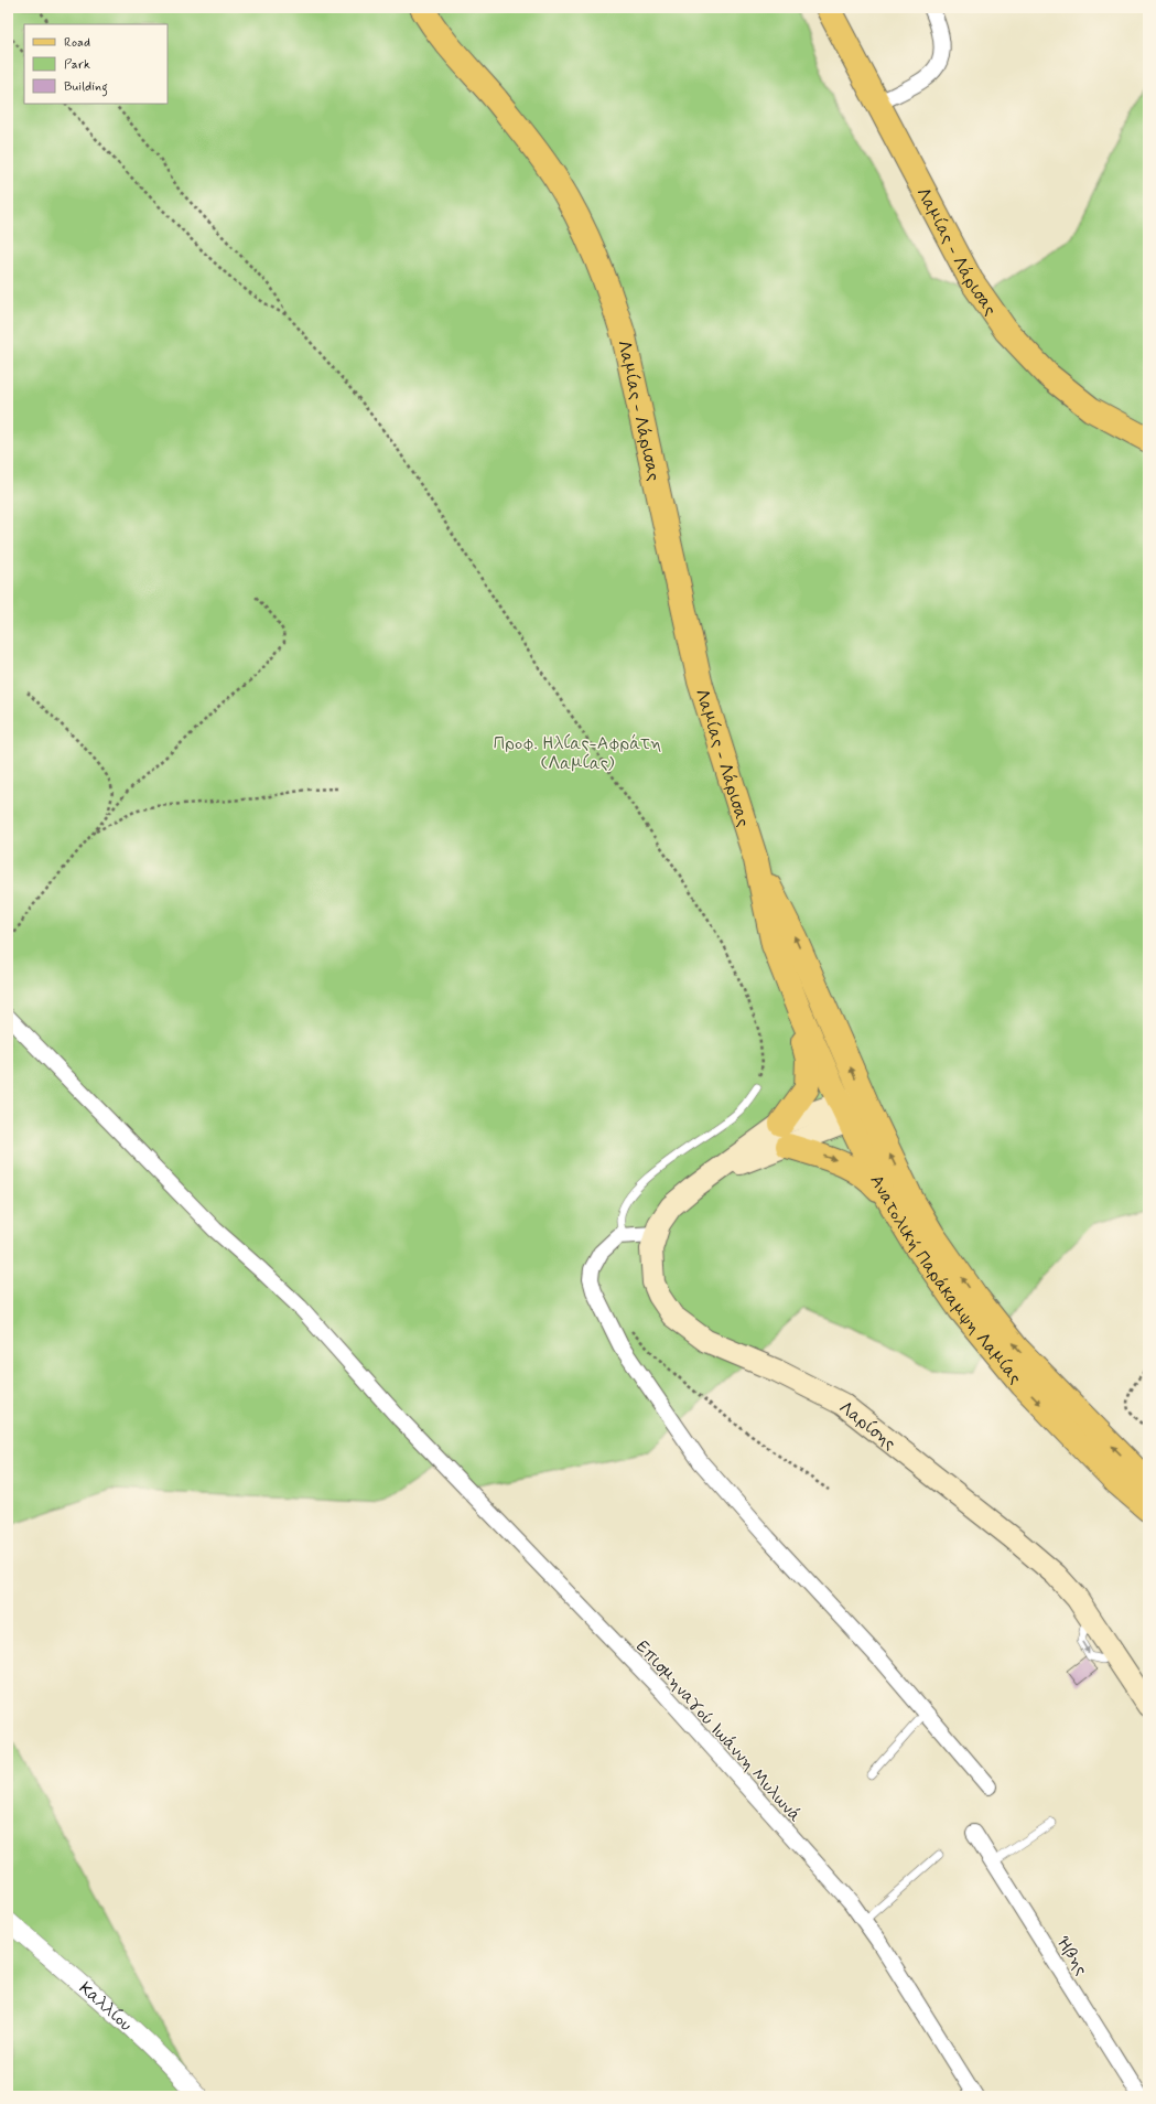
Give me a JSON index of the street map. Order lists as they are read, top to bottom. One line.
{"streets":{"main road":["Λαμίας - Λάρισας","Ανατολική Παράκαμψη Λαμίας","Λαρίσης"],"street":["Επισμηναγού Ιωάννη Μυλωνά","Ήβης","Καλλίου"]},"crossings":[["Λαμίας - Λάρισας","Ανατολική Παράκαμψη Λαμίας"],["Λαμίας - Λάρισας","Λαρίσης"],["Ανατολική Παράκαμψη Λαμίας","Λαρίσης"]],"parks":["Προφ. Ηλίας-Αφράτη (Λαμίας)"],"legend":["Road","Park","Building"]}
